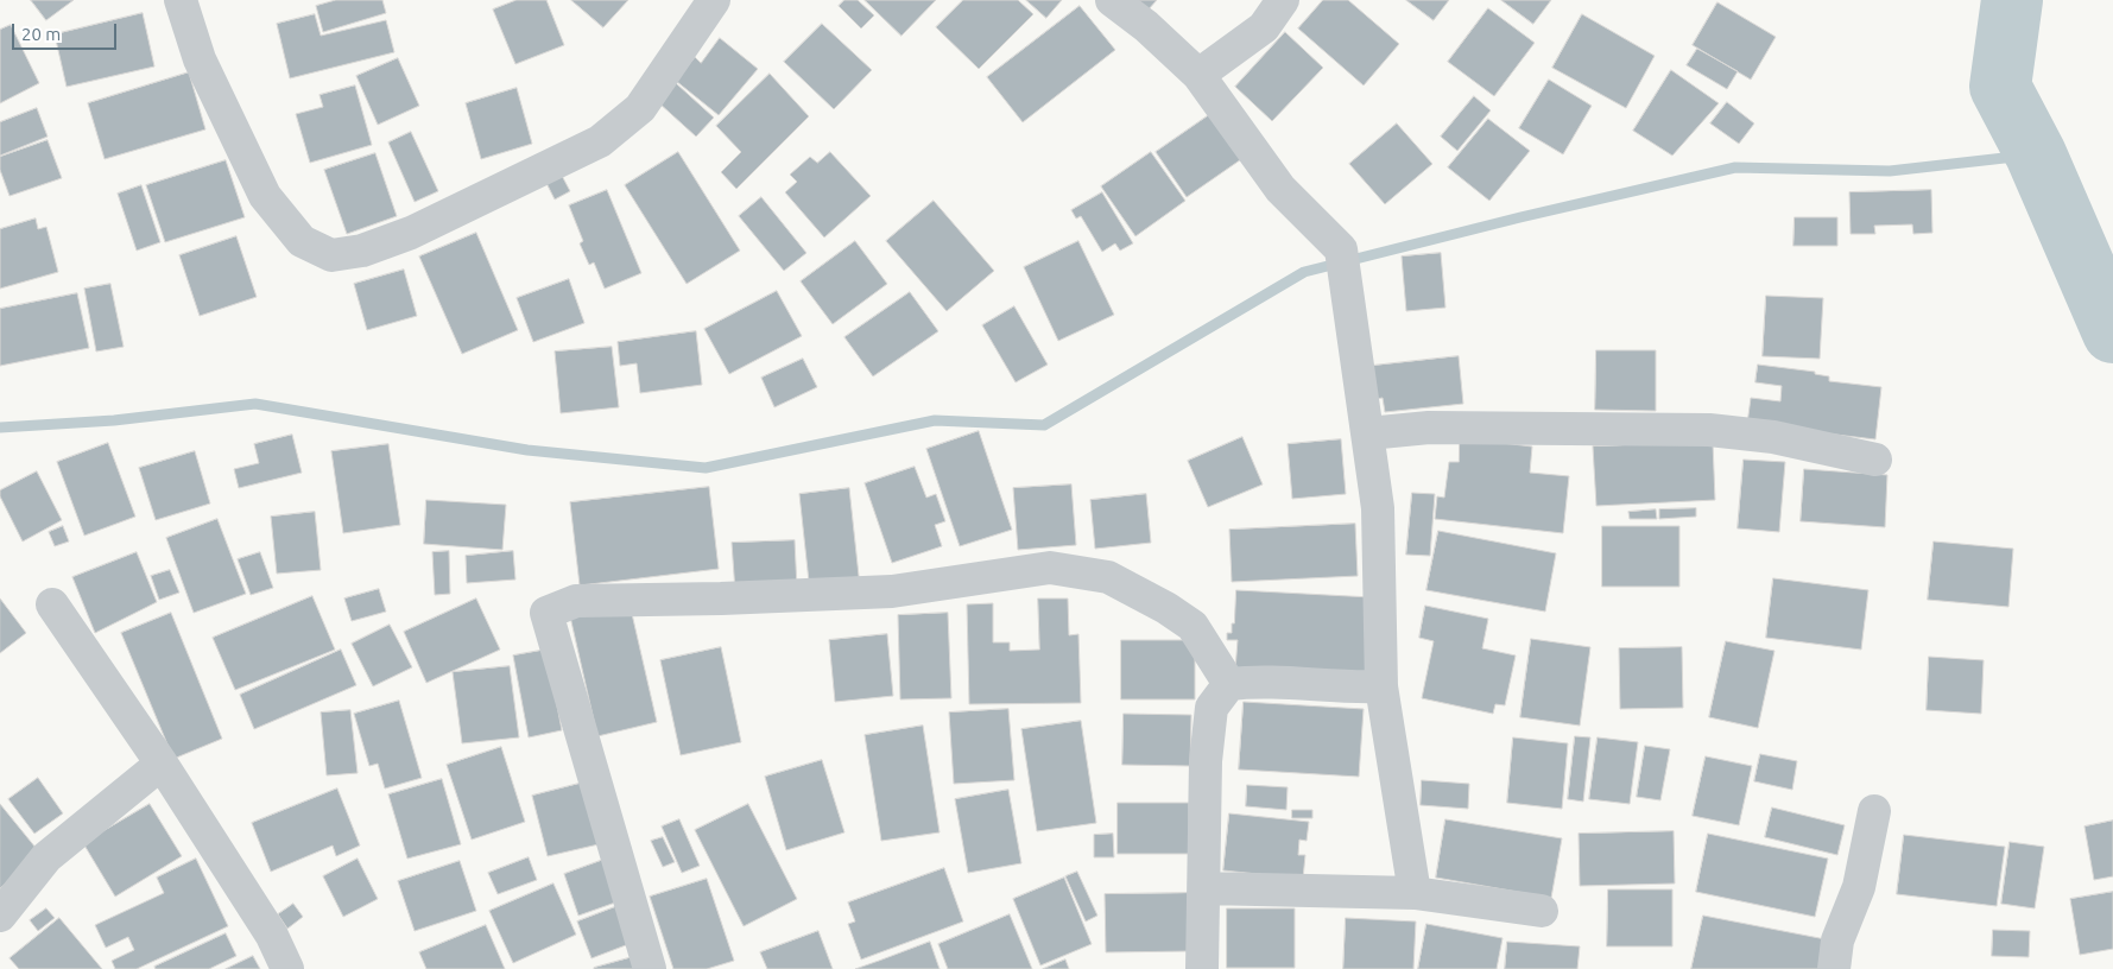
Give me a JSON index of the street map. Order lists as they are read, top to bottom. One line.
{"scale_bar":"20 m"}
